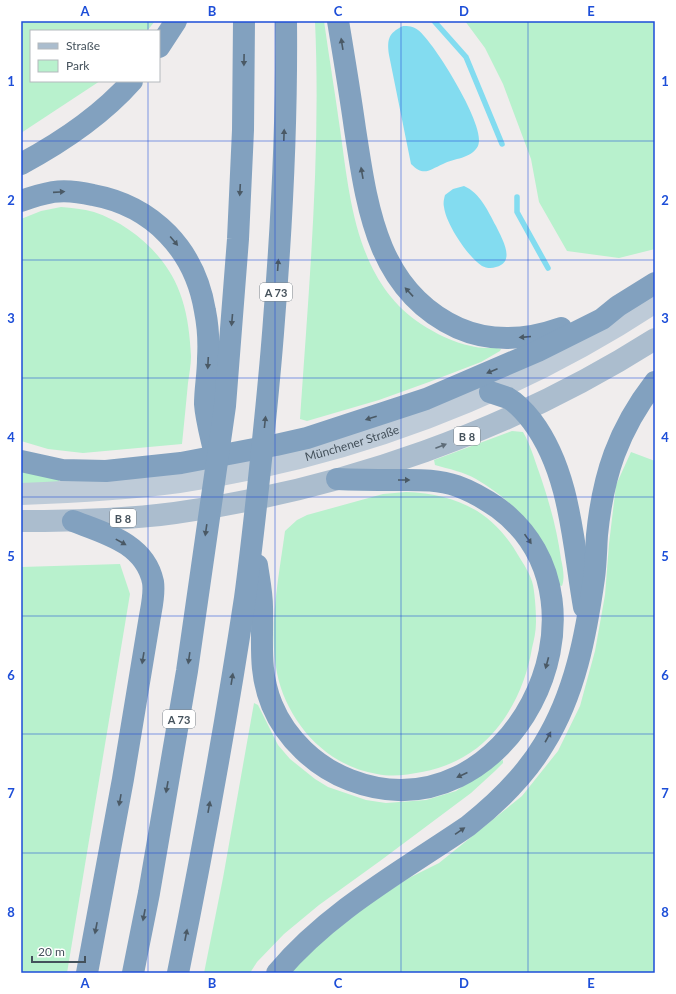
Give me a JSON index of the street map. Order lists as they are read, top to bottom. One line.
{"streets":{"highway":["A 73"],"main road":["B 8","Münchener Straße"]},"legend":["Straße","Park"],"scale_bar":"20 m","grid":{"columns":["A","B","C","D","E"],"rows":["1","2","3","4","5","6","7","8"]}}
